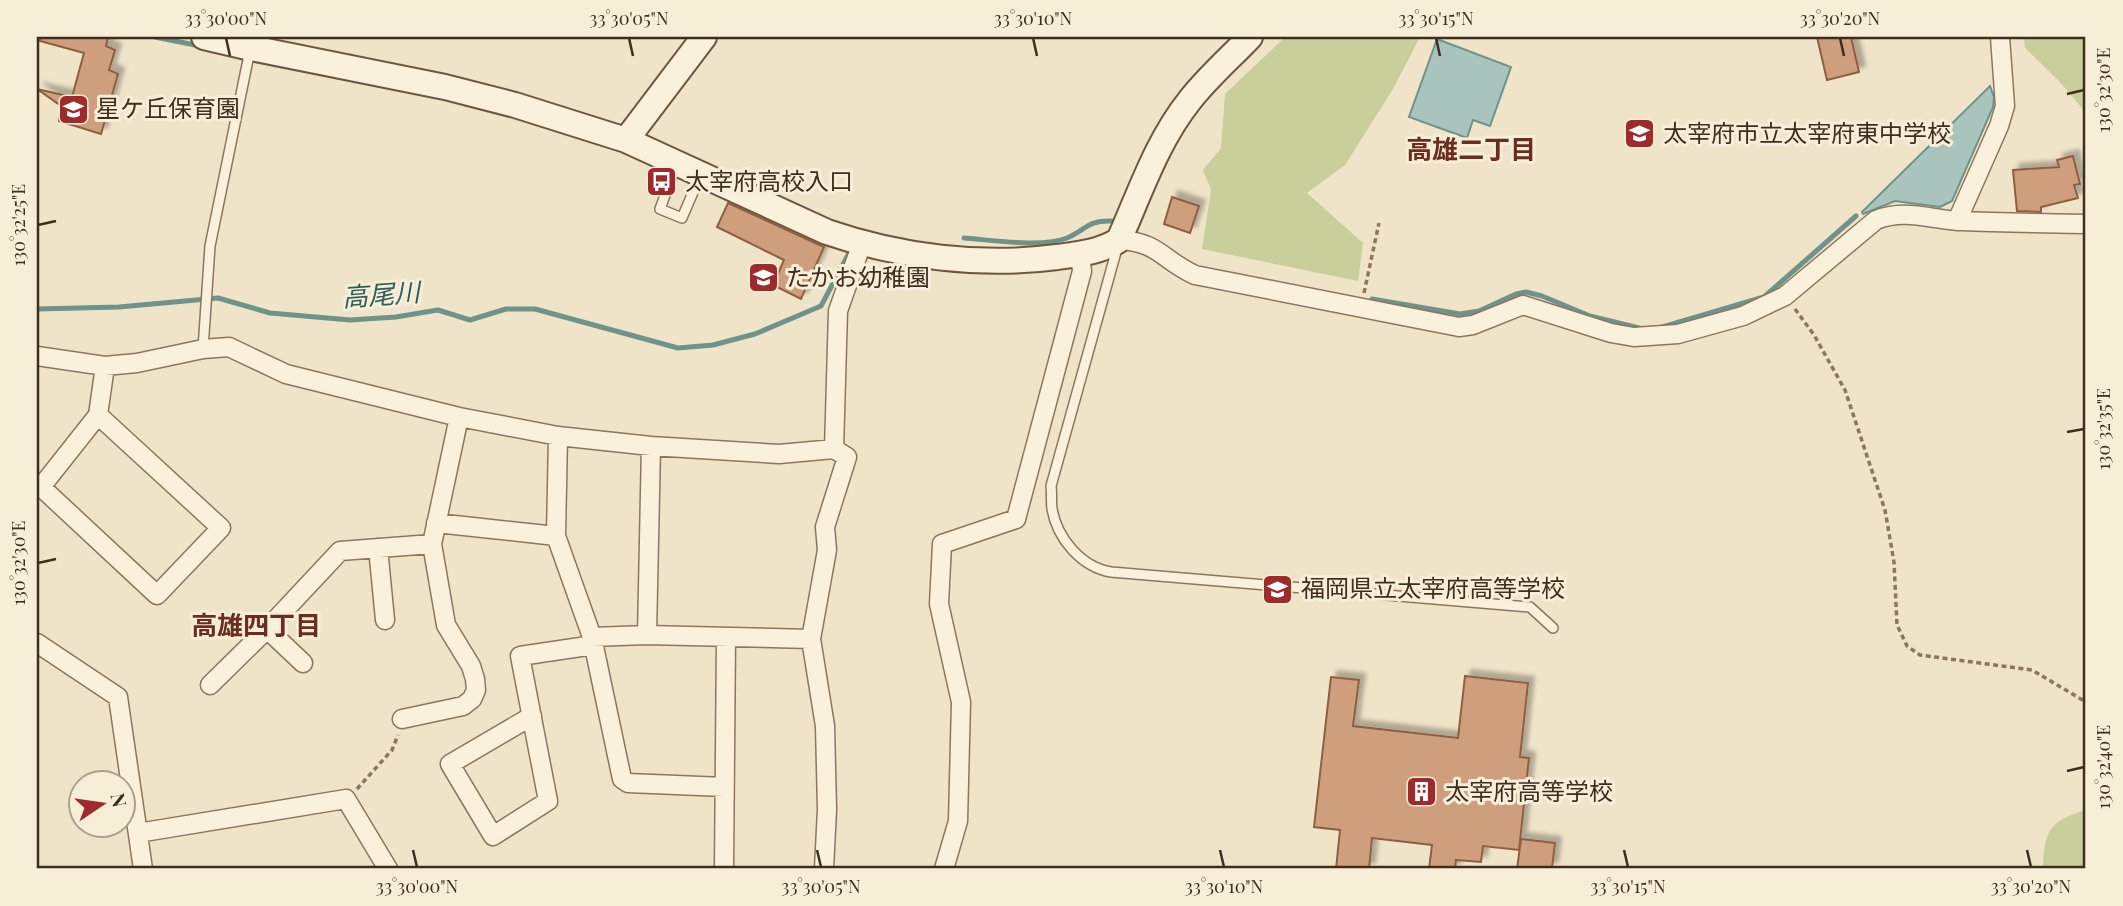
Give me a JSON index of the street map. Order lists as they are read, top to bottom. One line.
{"districts":["高雄二丁目","高雄四丁目"],"water":["高尾川"],"places":{"school or university":["星ケ丘保育園","太宰府市立太宰府東中学校","たかお幼稚園","福岡県立太宰府高等学校"],"bus stop":["太宰府高校入口"],"building":["太宰府高等学校"]},"north":"right","coordinates":["33°30'00\"N","33°30'05\"N","33°30'10\"N","33°30'15\"N","33°30'20\"N","130°32'30\"E","130°32'25\"E","130°32'35\"E","130°32'40\"E"]}
